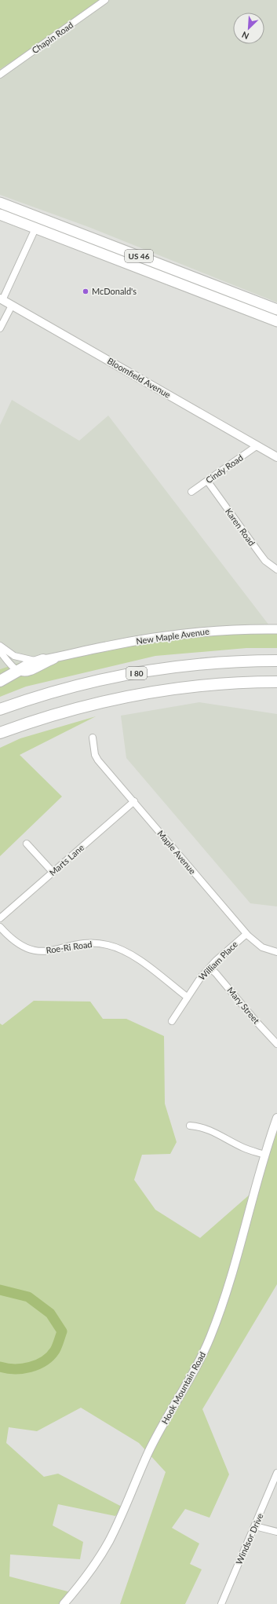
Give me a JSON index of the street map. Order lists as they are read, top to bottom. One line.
{"streets":{"highway":["US 46","I 80"],"main road":["New Maple Avenue"],"street":["Chapin Road","Bloomfield Avenue","Cindy Road","Karen Road","Maple Avenue","Marts Lane","Roe-Ri Road","William Place","Mary Street","Hook Mountain Road","Windsor Drive"]},"crossings":[["Bloomfield Avenue","Cindy Road"],["Cindy Road","Karen Road"],["Maple Avenue","Marts Lane"],["Maple Avenue","William Place"],["Roe-Ri Road","William Place"],["William Place","Mary Street"]],"places":["McDonald's"],"north":"bottom left"}
